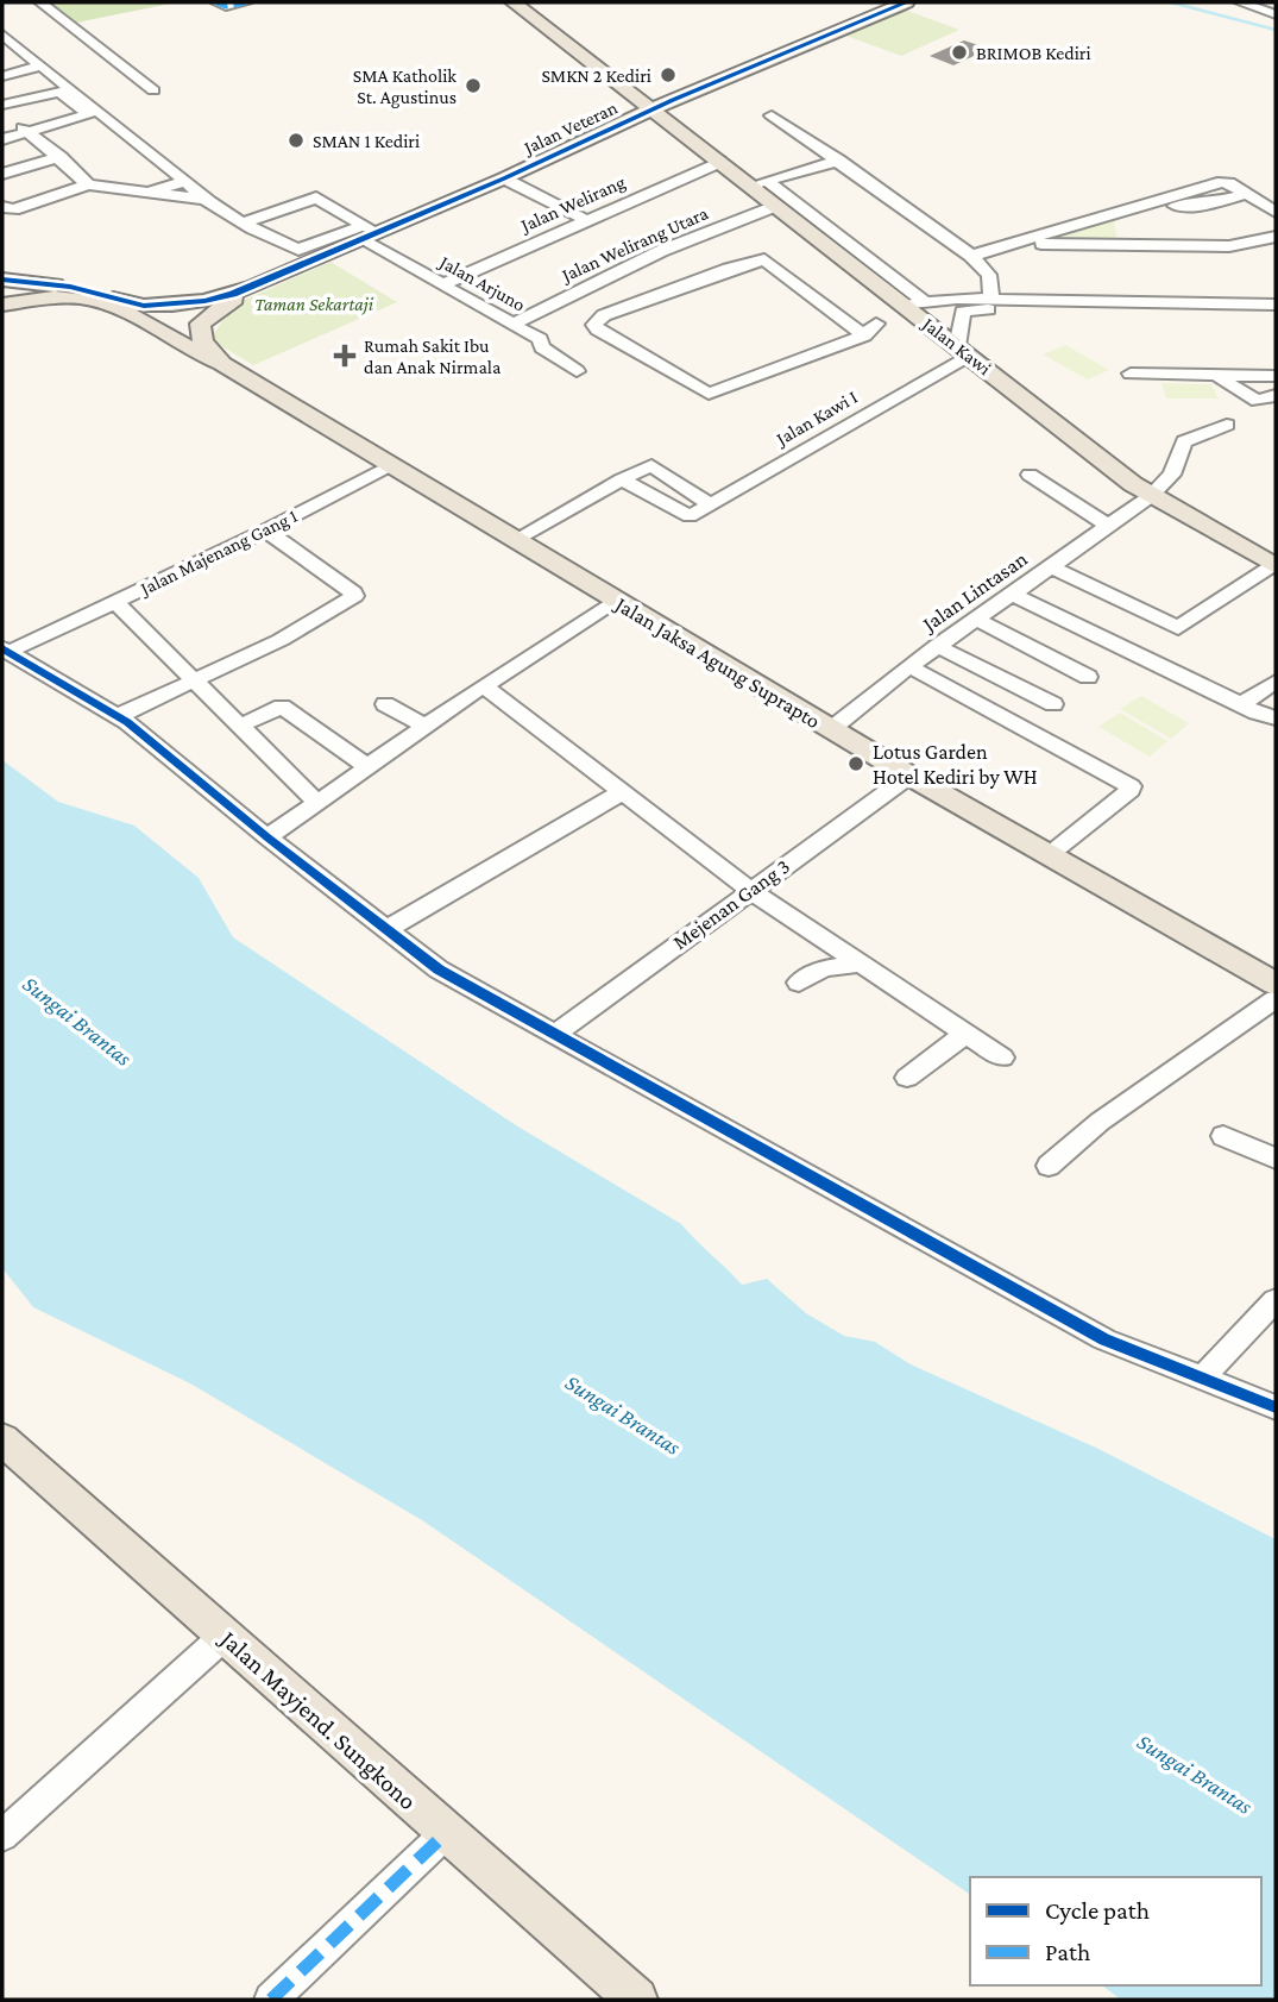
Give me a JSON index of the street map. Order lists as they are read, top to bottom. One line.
{"streets":{"main road":["Jalan Veteran","Jalan Kawi","Jalan Jaksa Agung Suprapto","Jalan Mayjend. Sungkono"],"street":["Jalan Welirang","Jalan Welirang Utara","Jalan Arjuno","Jalan Kawi I","Jalan Majenang Gang 1","Jalan Lintasan","Mejenan Gang 3"]},"crossings":[["Jalan Veteran","Jalan Arjuno"],["Jalan Veteran","Jalan Kawi"],["Jalan Welirang","Jalan Arjuno"],["Jalan Welirang","Jalan Kawi"],["Jalan Welirang Utara","Jalan Arjuno"],["Jalan Welirang Utara","Jalan Kawi"],["Jalan Kawi","Jalan Kawi I"],["Jalan Kawi","Jalan Lintasan"],["Jalan Majenang Gang 1","Jalan Jaksa Agung Suprapto"],["Jalan Lintasan","Jalan Jaksa Agung Suprapto"],["Jalan Jaksa Agung Suprapto","Mejenan Gang 3"]],"water":["Sungai Brantas"],"parks":["Taman Sekartaji"],"places":{"other":["BRIMOB Kediri","SMKN 2 Kediri","SMA Katholik St. Agustinus","SMAN 1 Kediri","Lotus Garden Hotel Kediri by WH"],"health":["Rumah Sakit Ibu dan Anak Nirmala"]},"legend":["Cycle path","Path"]}
